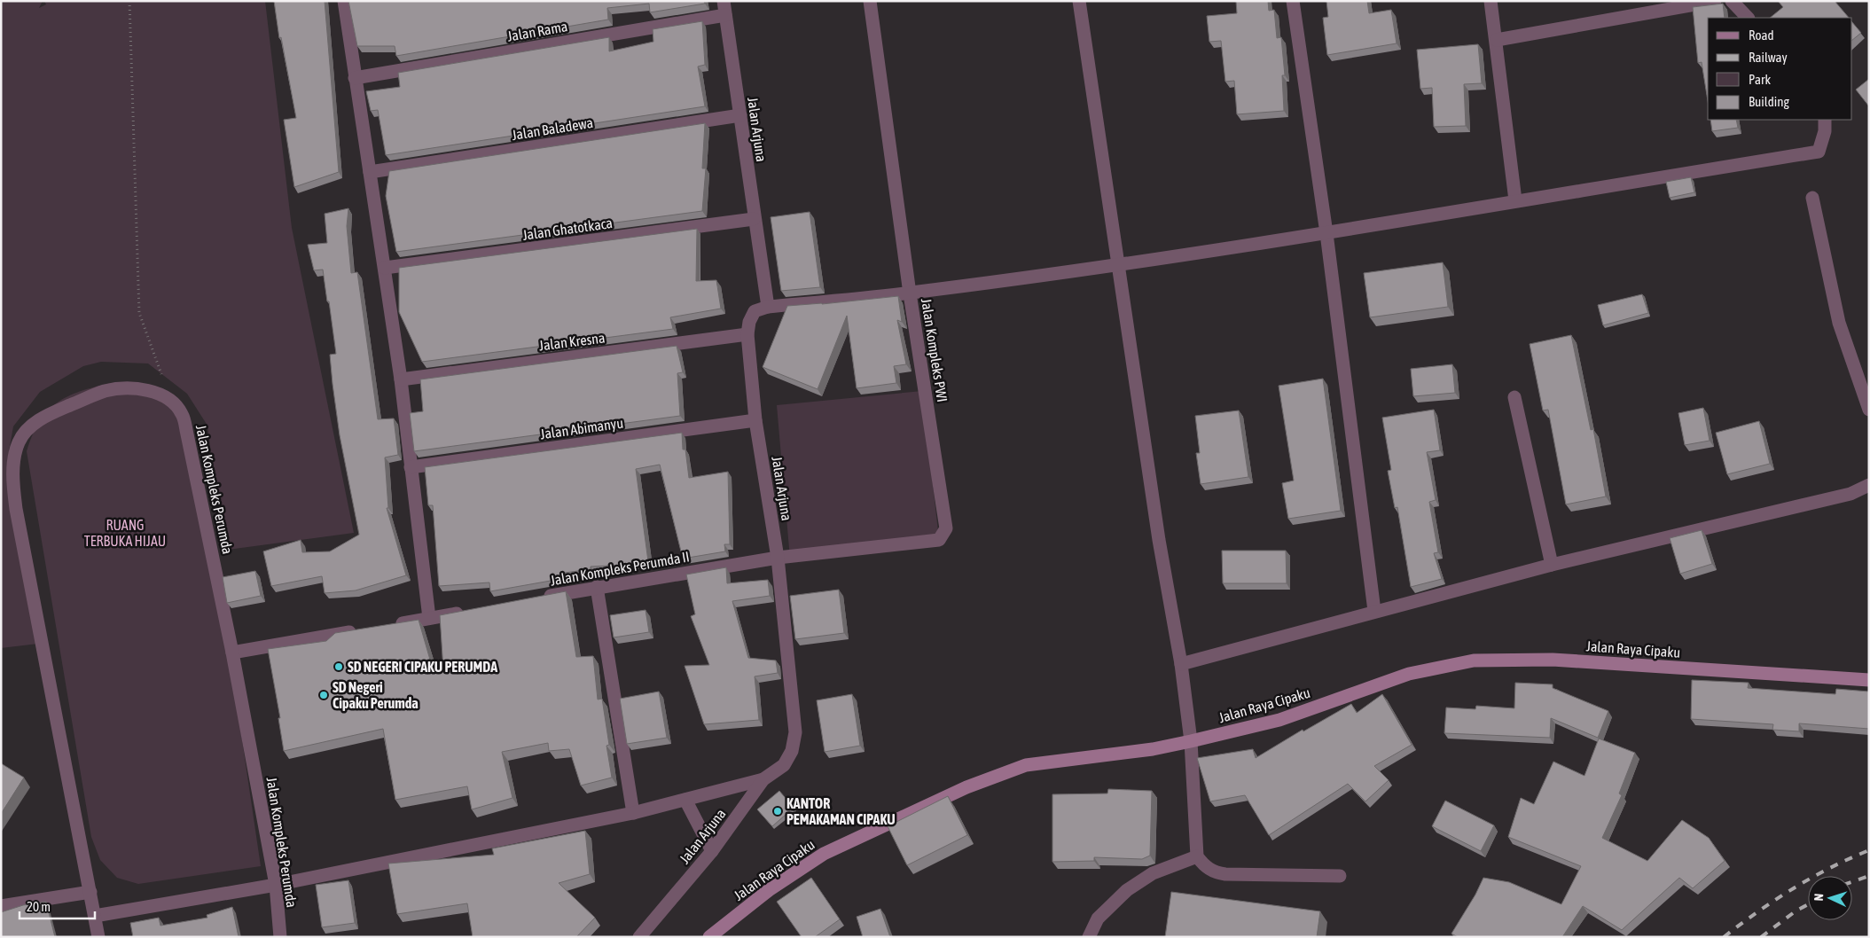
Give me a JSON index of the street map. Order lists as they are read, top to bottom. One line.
{"streets":{"street":["Jalan Rama","Jalan Baladewa","Jalan Arjuna","Jalan Ghatotkaca","Jalan Kresna","Jalan Kompleks PWI","Jalan Abimanyu","Jalan Kompleks Perumda","Jalan Kompleks Perumda II","Jalan Raya Cipaku"]},"crossings":[["Jalan Rama","Jalan Arjuna"],["Jalan Baladewa","Jalan Arjuna"],["Jalan Arjuna","Jalan Ghatotkaca"],["Jalan Arjuna","Jalan Kresna"],["Jalan Arjuna","Jalan Kompleks PWI"],["Jalan Arjuna","Jalan Abimanyu"],["Jalan Arjuna","Jalan Kompleks Perumda II"],["Jalan Kompleks PWI","Jalan Kompleks Perumda II"]],"parks":["RUANG TERBUKA HIJAU"],"places":["SD NEGERI CIPAKU PERUMDA","SD Negeri Cipaku Perumda","KANTOR PEMAKAMAN CIPAKU"],"legend":["Road","Railway","Park","Building"],"scale_bar":"20 m","north":"left"}
